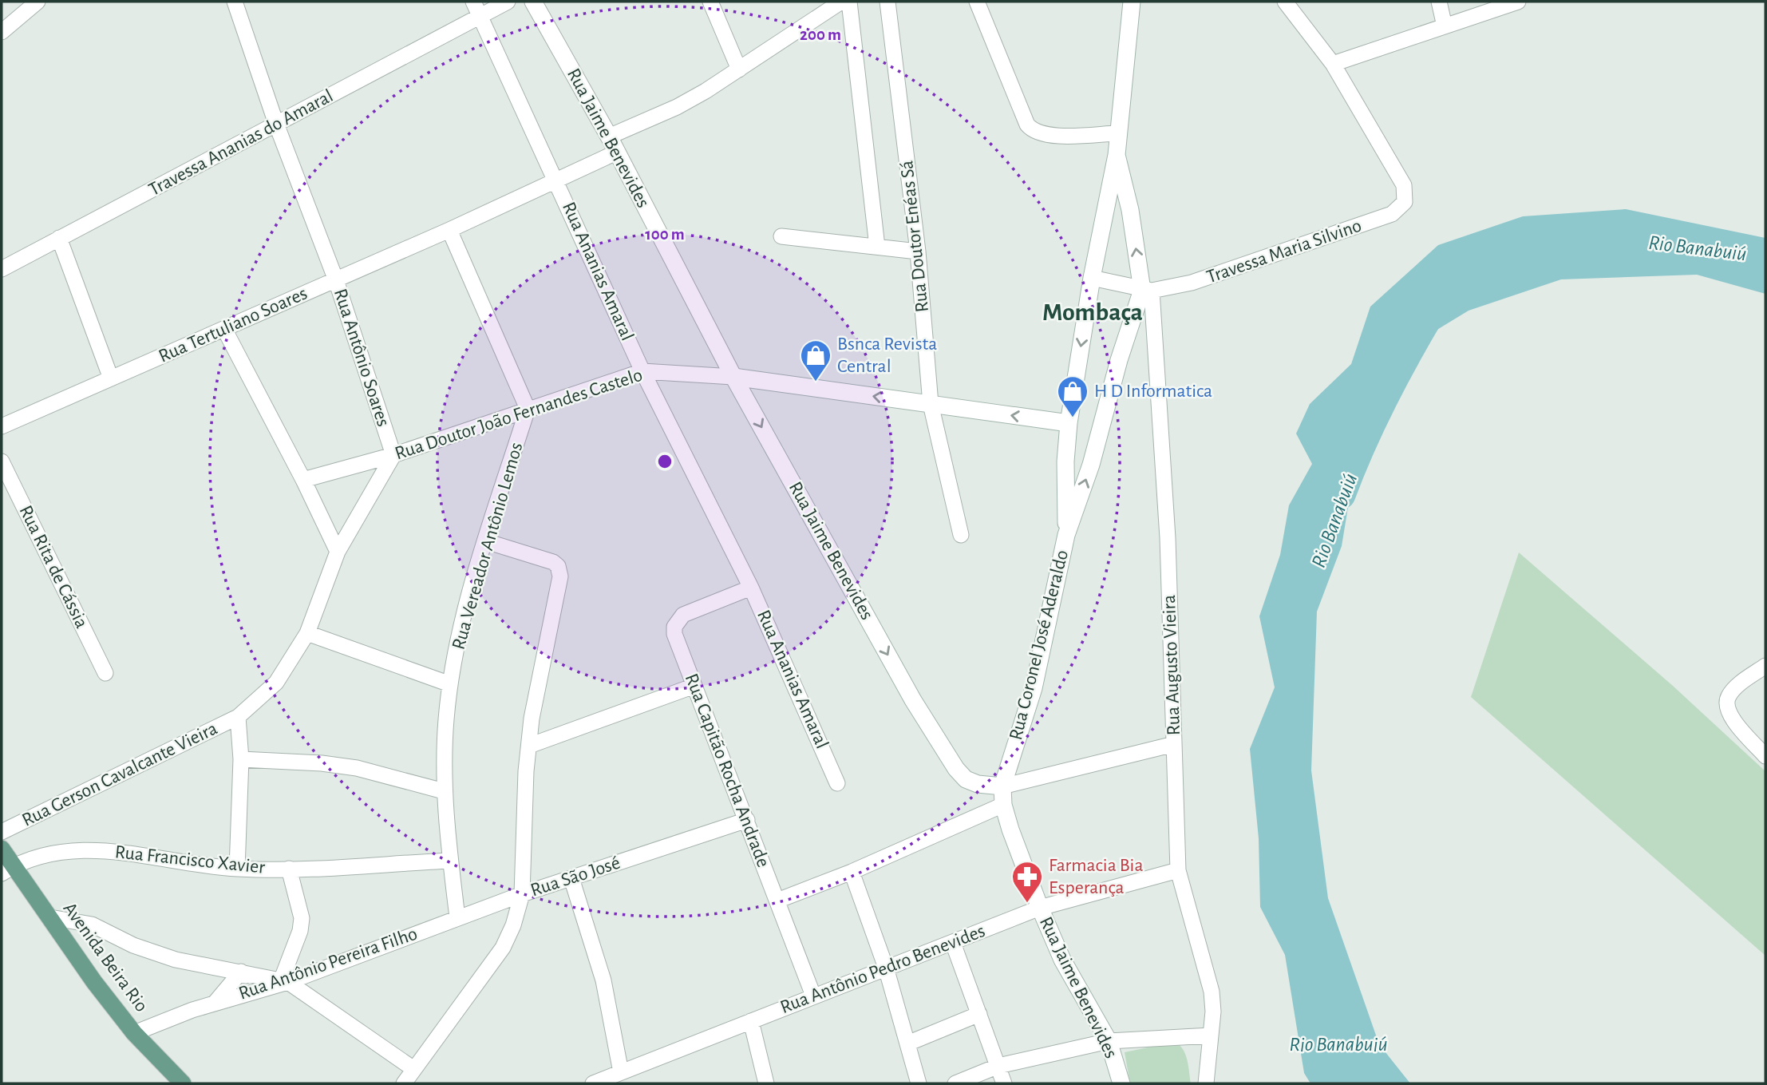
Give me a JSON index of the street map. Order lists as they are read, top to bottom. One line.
{"streets":{"main road":["Rua Jaime Benevides","Rua Doutor João Fernandes Castelo","Rua Coronel José Aderaldo","Avenida Beira Rio"],"street":["Travessa Ananias do Amaral","Rua Doutor Enéas Sá","Travessa Maria Silvino","Rua Ananias Amaral","Rua Tertuliano Soares","Rua Antônio Soares","Rua Vereador Antônio Lemos","Rua Rita de Cássia","Rua Augusto Vieira","Rua Capitão Rocha Andrade","Rua Gerson Cavalcante Vieira","Rua Francisco Xavier","Rua São José","Rua Antônio Pereira Filho","Rua Antônio Pedro Benevides"]},"crossings":[["Rua Jaime Benevides","Rua Tertuliano Soares"],["Rua Jaime Benevides","Rua Doutor João Fernandes Castelo"],["Rua Jaime Benevides","Rua Coronel José Aderaldo"],["Rua Jaime Benevides","Rua Antônio Pedro Benevides"],["Travessa Ananias do Amaral","Rua Ananias Amaral"],["Travessa Ananias do Amaral","Rua Antônio Soares"],["Rua Doutor Enéas Sá","Rua Doutor João Fernandes Castelo"],["Travessa Maria Silvino","Rua Coronel José Aderaldo"],["Travessa Maria Silvino","Rua Augusto Vieira"],["Rua Ananias Amaral","Rua Tertuliano Soares"],["Rua Ananias Amaral","Rua Doutor João Fernandes Castelo"],["Rua Ananias Amaral","Rua Capitão Rocha Andrade"],["Rua Tertuliano Soares","Rua Antônio Soares"],["Rua Antônio Soares","Rua Doutor João Fernandes Castelo"],["Rua Doutor João Fernandes Castelo","Rua Vereador Antônio Lemos"],["Rua Doutor João Fernandes Castelo","Rua Coronel José Aderaldo"],["Rua Vereador Antônio Lemos","Rua Francisco Xavier"],["Rua Vereador Antônio Lemos","Rua Antônio Pereira Filho"],["Rua Coronel José Aderaldo","Rua Augusto Vieira"],["Rua Augusto Vieira","Rua Antônio Pedro Benevides"],["Rua Capitão Rocha Andrade","Rua São José"],["Rua Capitão Rocha Andrade","Rua Antônio Pedro Benevides"],["Rua Francisco Xavier","Avenida Beira Rio"],["Rua São José","Rua Antônio Pereira Filho"],["Avenida Beira Rio","Rua Antônio Pereira Filho"]],"one_way":["Rua Jaime Benevides"],"districts":["Mombaça"],"water":["Rio Banabuiú"],"places":{"shop":["Bsnca Revista Central","H D Informatica"],"pharmacy":["Farmacia Bia Esperança"]},"rings":["200 m","100 m"]}
